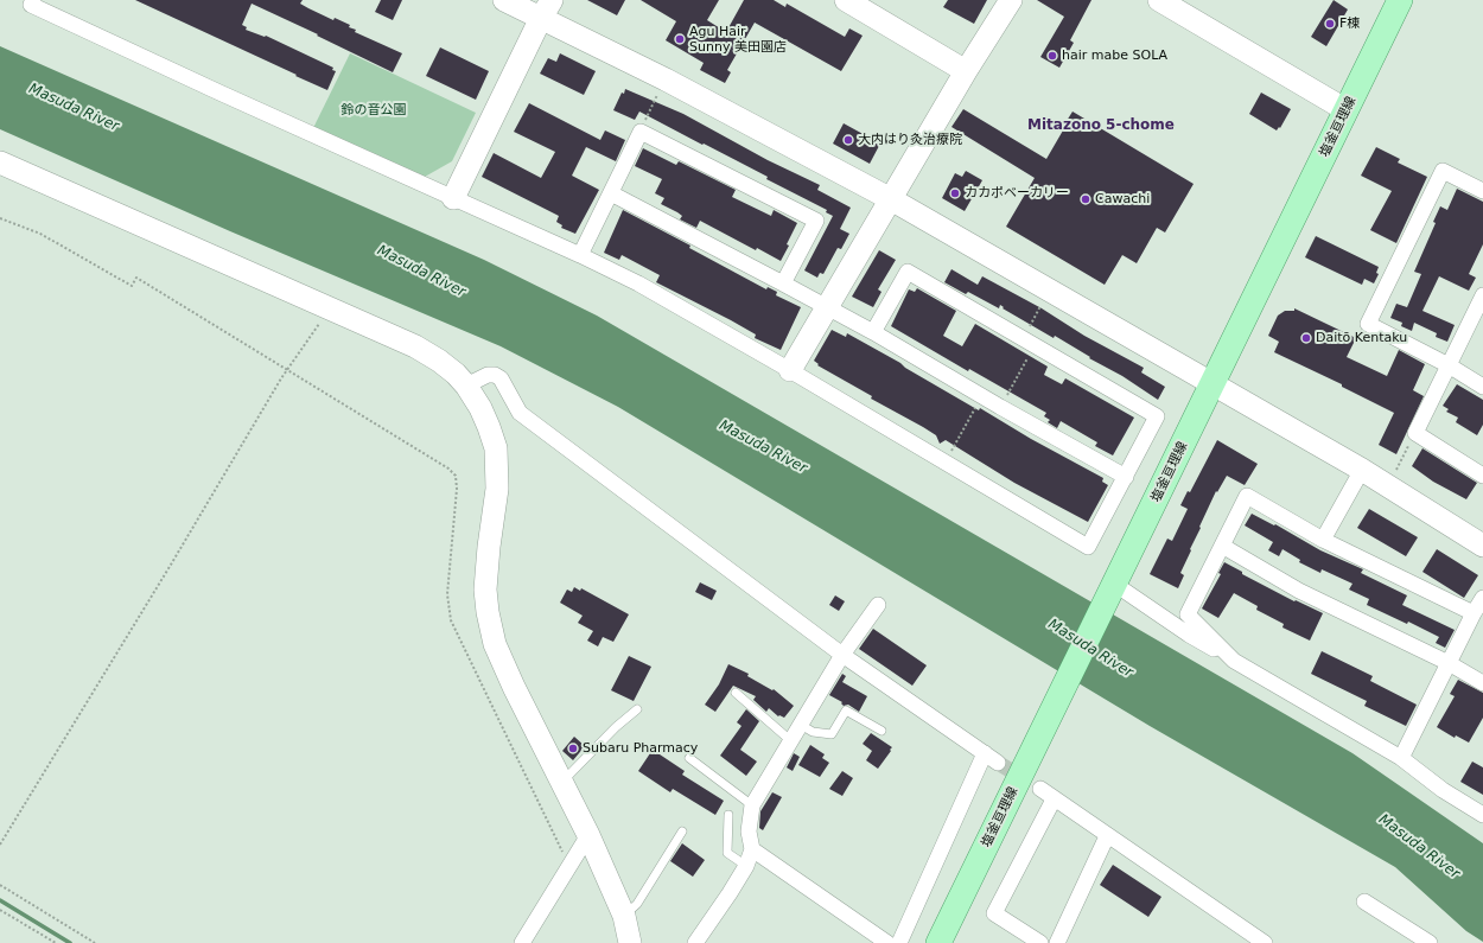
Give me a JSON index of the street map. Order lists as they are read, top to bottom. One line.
{"streets":{"main road":["塩釜亘理線"]},"districts":["Mitazono 5-chome"],"water":["Masuda River"],"parks":["鈴の音公園"],"places":["F棟","Agu Hair Sunny 美田園店","hair mabe SOLA","大内はり灸治療院","カカポベーカリー","Cawachi","Daitō Kentaku","Subaru Pharmacy"]}
